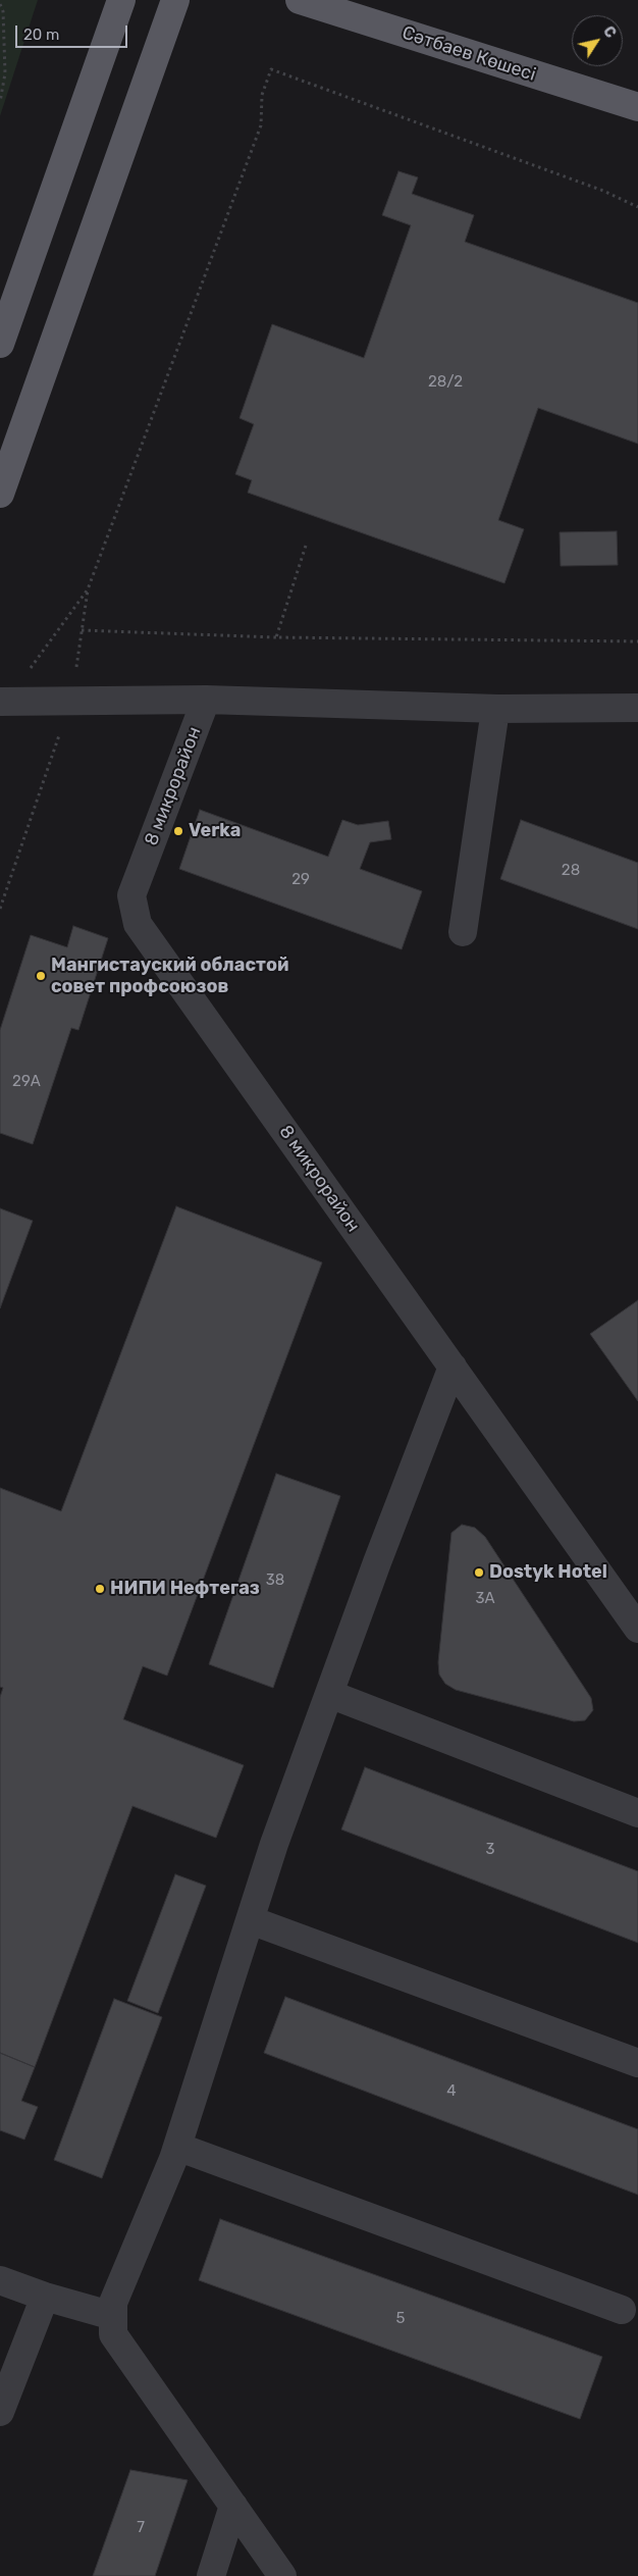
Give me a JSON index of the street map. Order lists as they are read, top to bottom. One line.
{"streets":{"main road":["Сәтбаев Көшесі"],"street":["8 микрорайон"]},"places":["Verka","Мангистауский областой совет профсоюзов","Dostyk Hotel","НИПИ Нефтегаз"],"house_numbers":["28/2","28","29","29А","38","3А","3","4","5","7"],"scale_bar":"20 m","north":"top right"}
